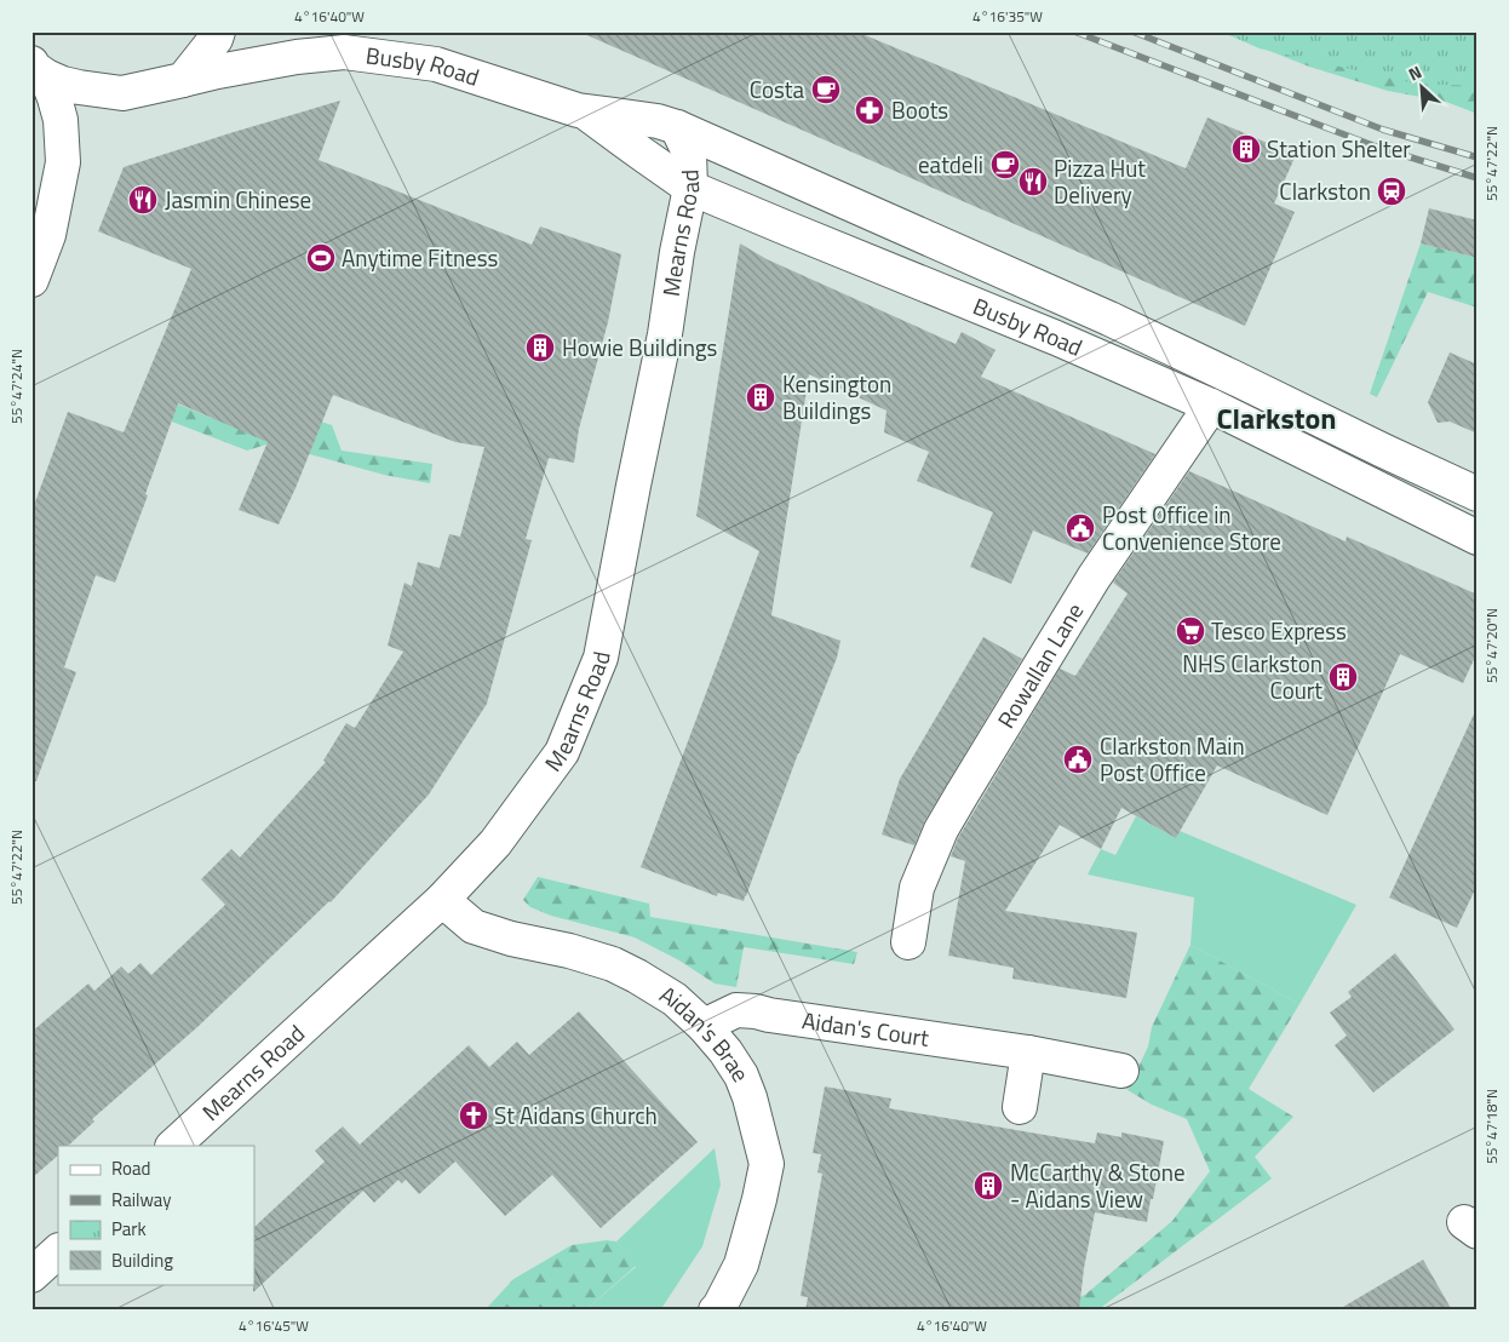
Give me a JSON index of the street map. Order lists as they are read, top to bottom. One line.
{"streets":{"street":["Busby Road","Mearns Road","Rowallan Lane","Aidan's Court","Aidan's Brae"]},"crossings":[["Busby Road","Mearns Road"],["Busby Road","Rowallan Lane"],["Mearns Road","Aidan's Brae"],["Aidan's Court","Aidan's Brae"]],"districts":["Clarkston"],"places":{"cafe":["Costa","eatdeli"],"pharmacy":["Boots"],"building":["Station Shelter","Howie Buildings","Kensington Buildings","NHS Clarkston Court","McCarthy & Stone - Aidans View"],"restaurant":["Pizza Hut Delivery","Jasmin Chinese"],"station":["Clarkston"],"sports":["Anytime Fitness"],"public building":["Post Office in Convenience Store","Clarkston Main Post Office"],"supermarket":["Tesco Express"],"church":["St Aidans Church"]},"legend":["Road","Railway","Park","Building"],"north":"top left","coordinates":["4°16'40\"W","4°16'35\"W","55°47'22\"N","55°47'24\"N","55°47'20\"N","55°47'18\"N","4°16'45\"W"]}
